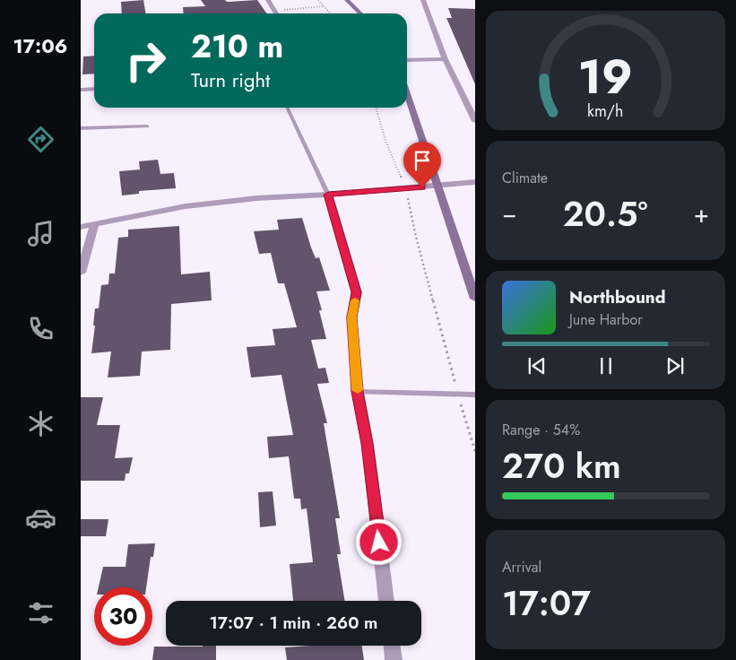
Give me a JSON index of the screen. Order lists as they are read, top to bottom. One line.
{"page":{"tabs":"17:06","turn":["210 m","Turn right"],"tile":["Climate",["Range · 54%","270 km"],["Arrival","17:07"]],"heat":["−","20.5°","+"],"song":["Northbound","June Harbor"],"limit":"30","trip":"17:07 · 1 min · 260 m","gauge":["19","km/h"]}}
